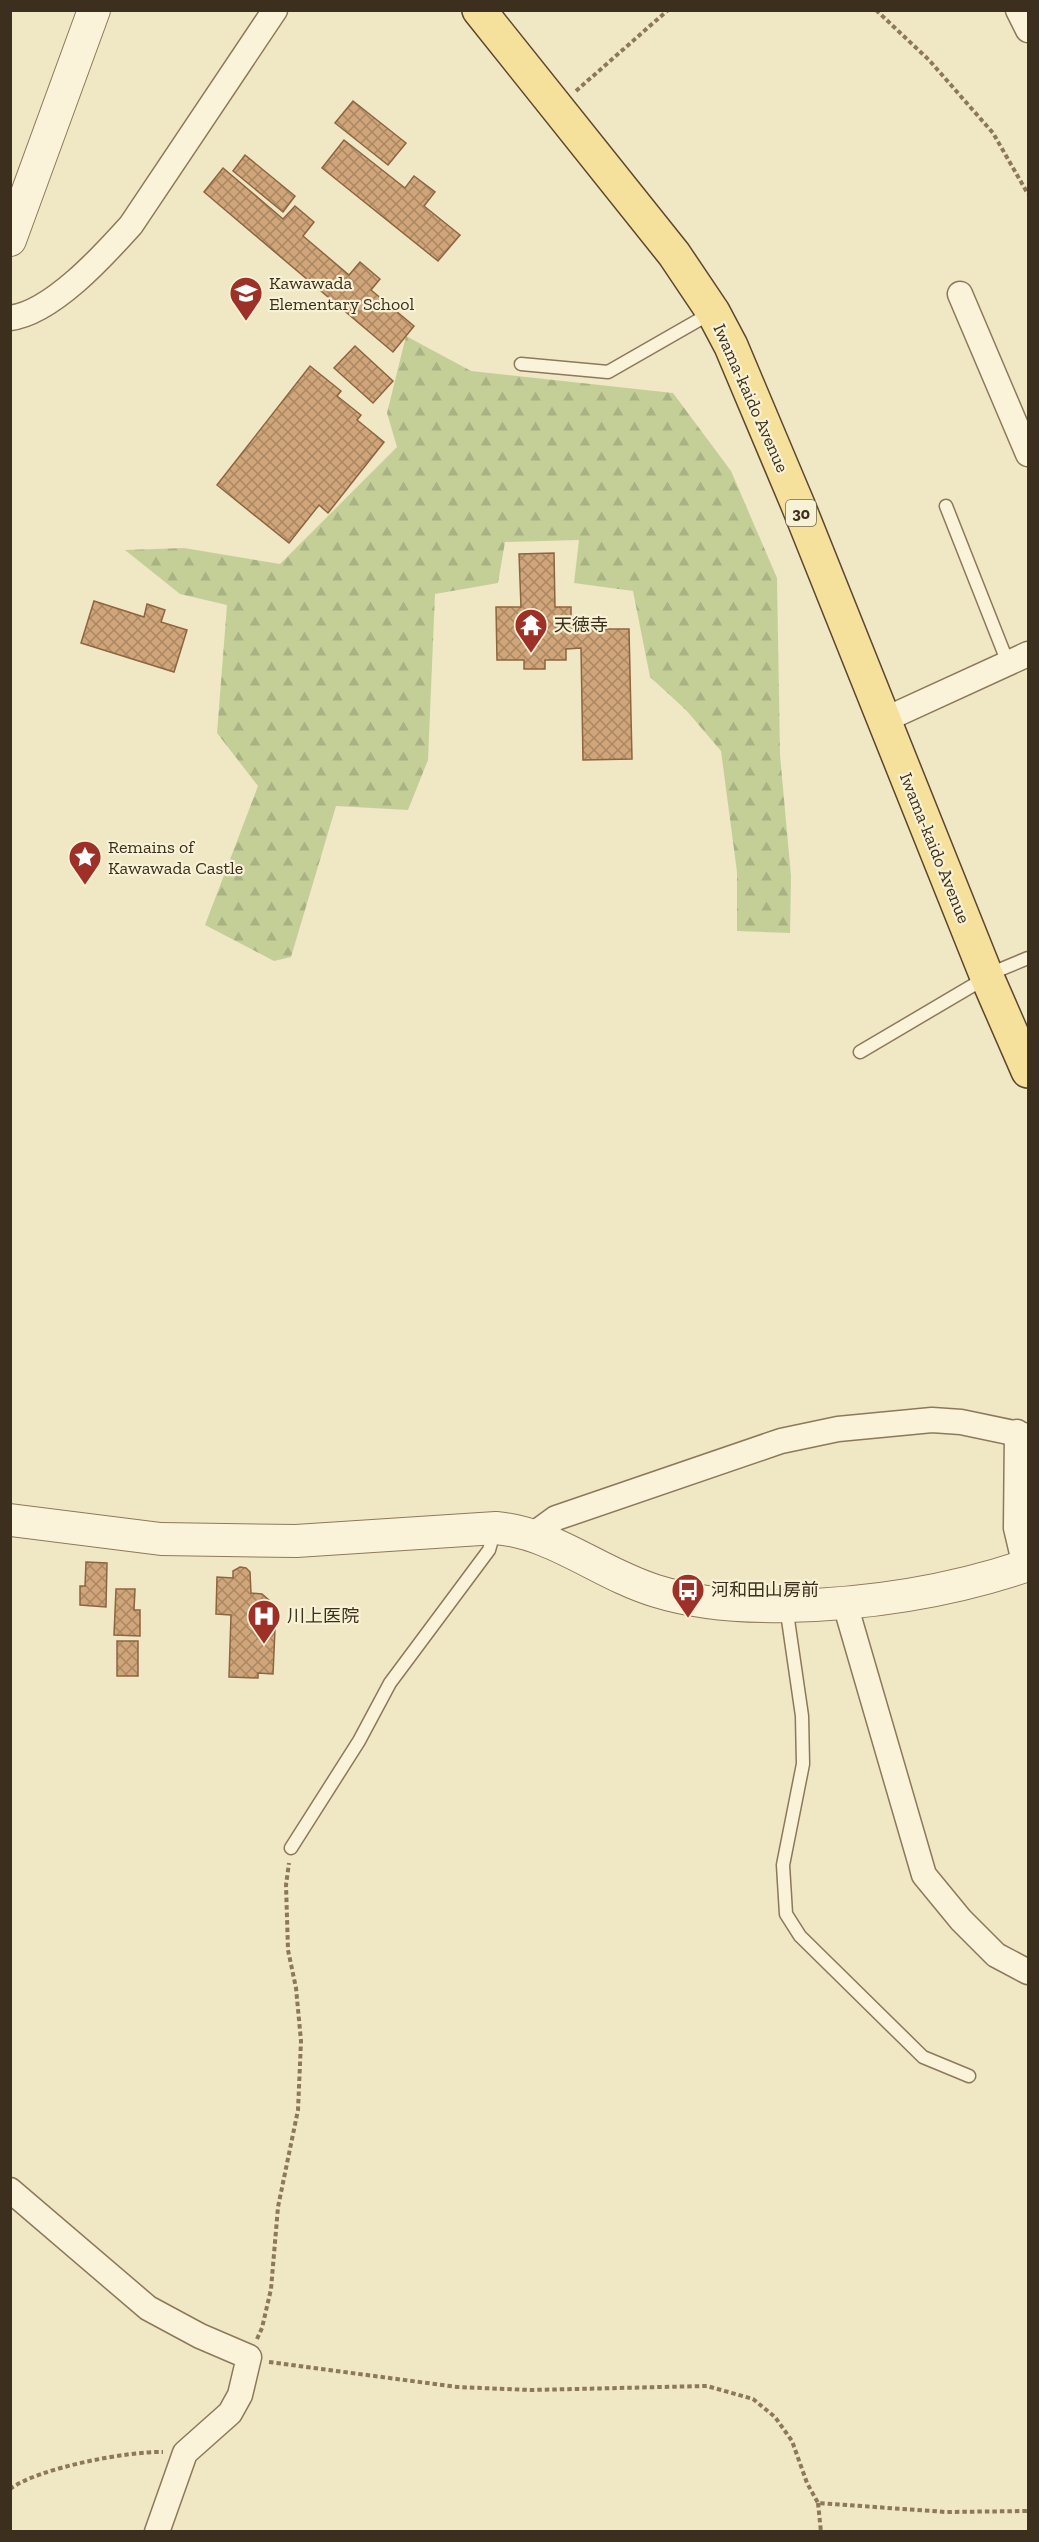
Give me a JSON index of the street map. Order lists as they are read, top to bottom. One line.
{"streets":{"main road":["Iwama-kaido Avenue","30"]},"places":{"school or university":["Kawawada Elementary School"],"temple":["天徳寺"],"place":["Remains of Kawawada Castle"],"bus stop":["河和田山房前"],"hospital":["川上医院"]}}
